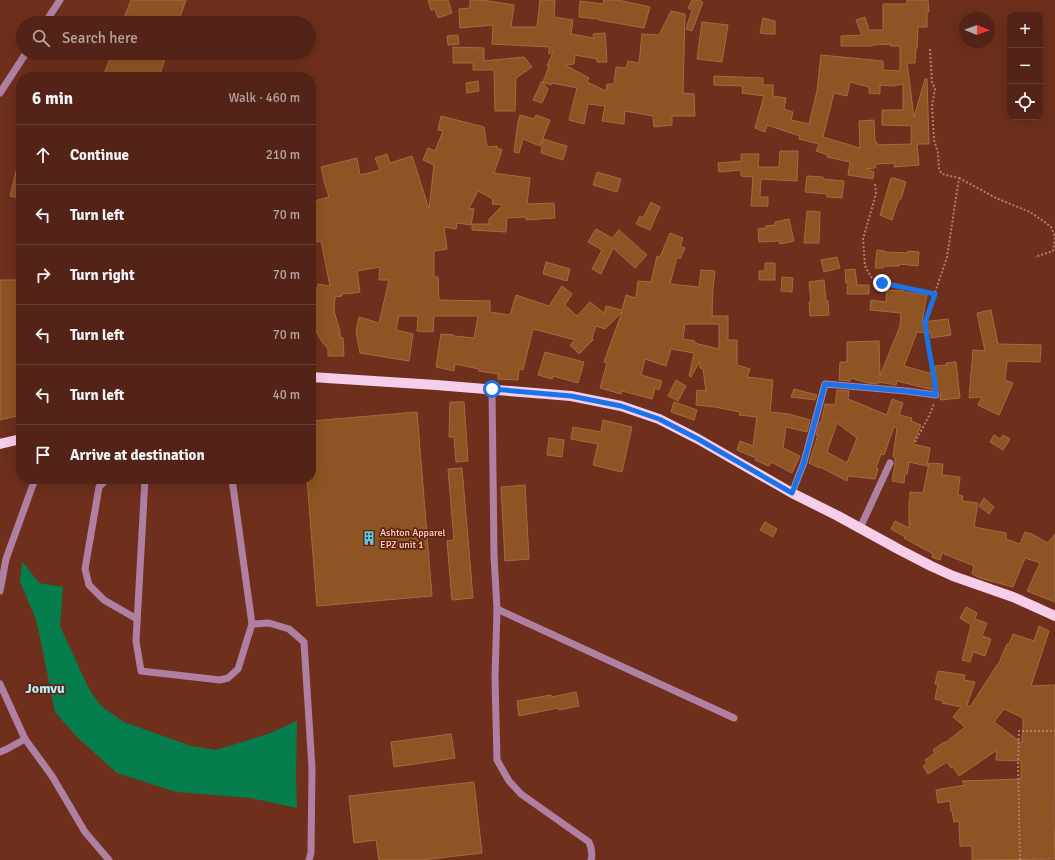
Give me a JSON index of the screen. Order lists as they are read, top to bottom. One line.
{"districts":["Jomvu"],"places":{"building":["Ashton Apparel EPZ unit 1"]},"north":"right","page":{"map_buttons":["+","−"],"search":"Search here","heading":["6 min","Walk · 460 m"],"list":[["Continue","210 m"],["Turn left","70 m"],["Turn right","70 m"],["Turn left","70 m"],["Turn left","40 m"],"Arrive at destination"]}}
